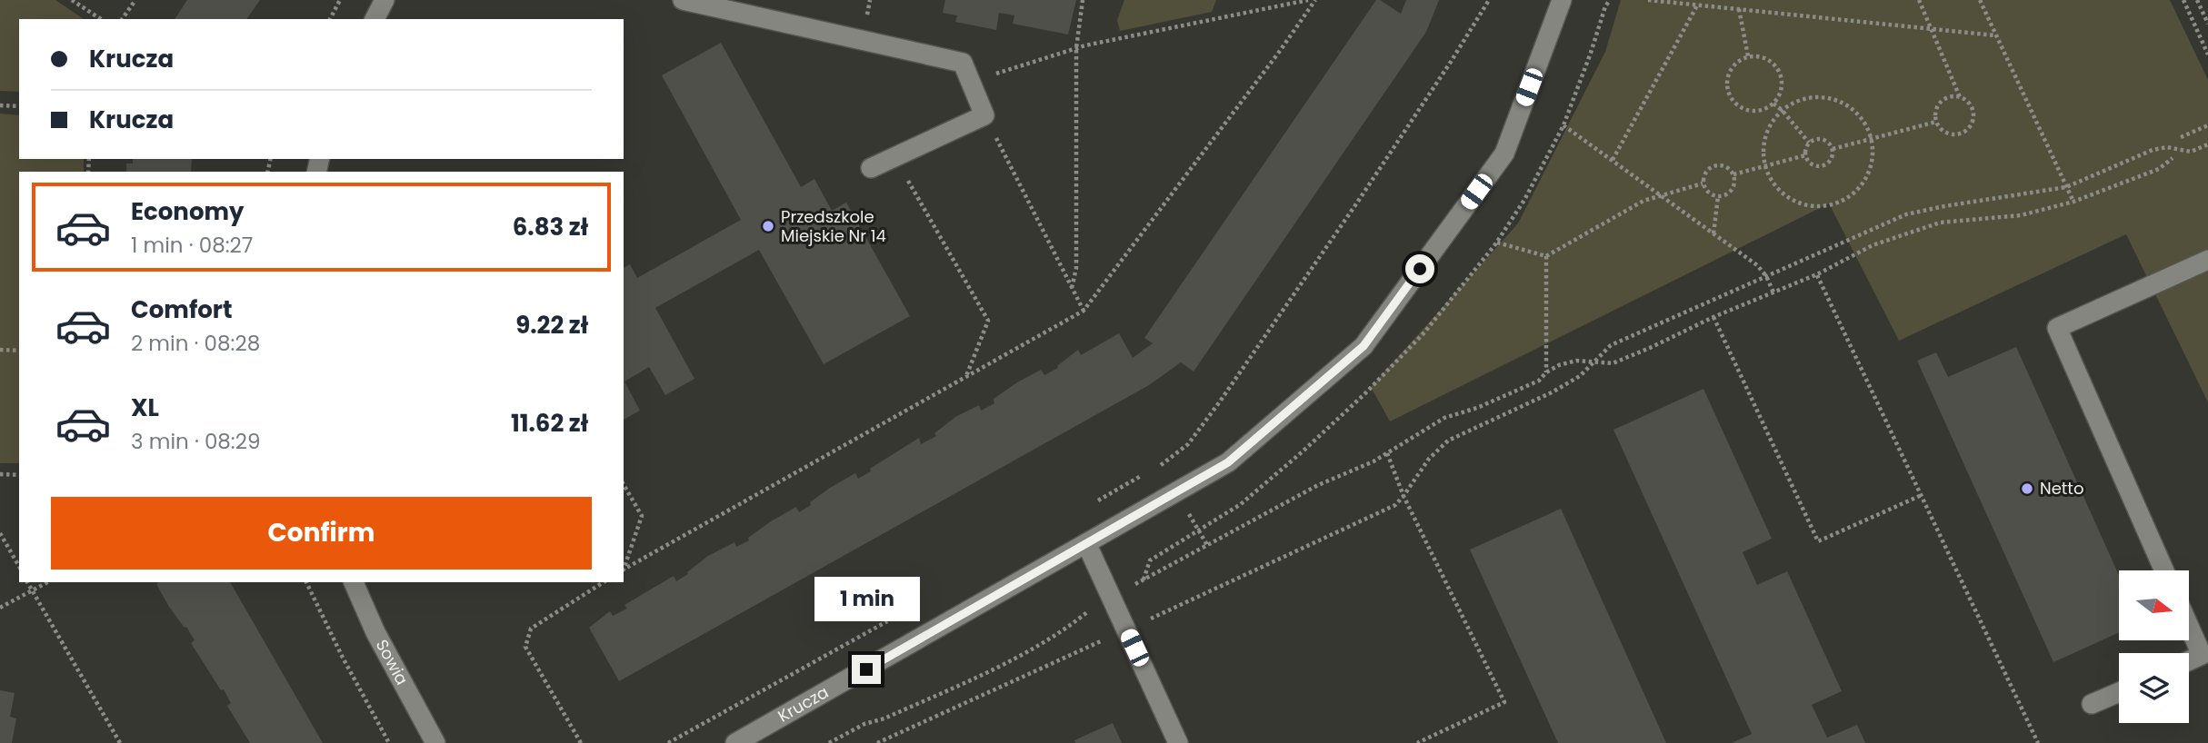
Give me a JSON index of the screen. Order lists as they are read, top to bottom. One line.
{"streets":{"street":["Sowia","Krucza"]},"places":["Przedszkole Miejskie Nr 14","Netto"],"north":"right","page":{"banner":["Krucza","Krucza"],"list":[{"name":"Economy","note":"1 min · 08:27","value":"6.83 zł"},{"name":"Comfort","note":"2 min · 08:28","value":"9.22 zł"},{"name":"XL","note":"3 min · 08:29","value":"11.62 zł"}],"buttons":"Confirm","bubble":"1 min"}}
